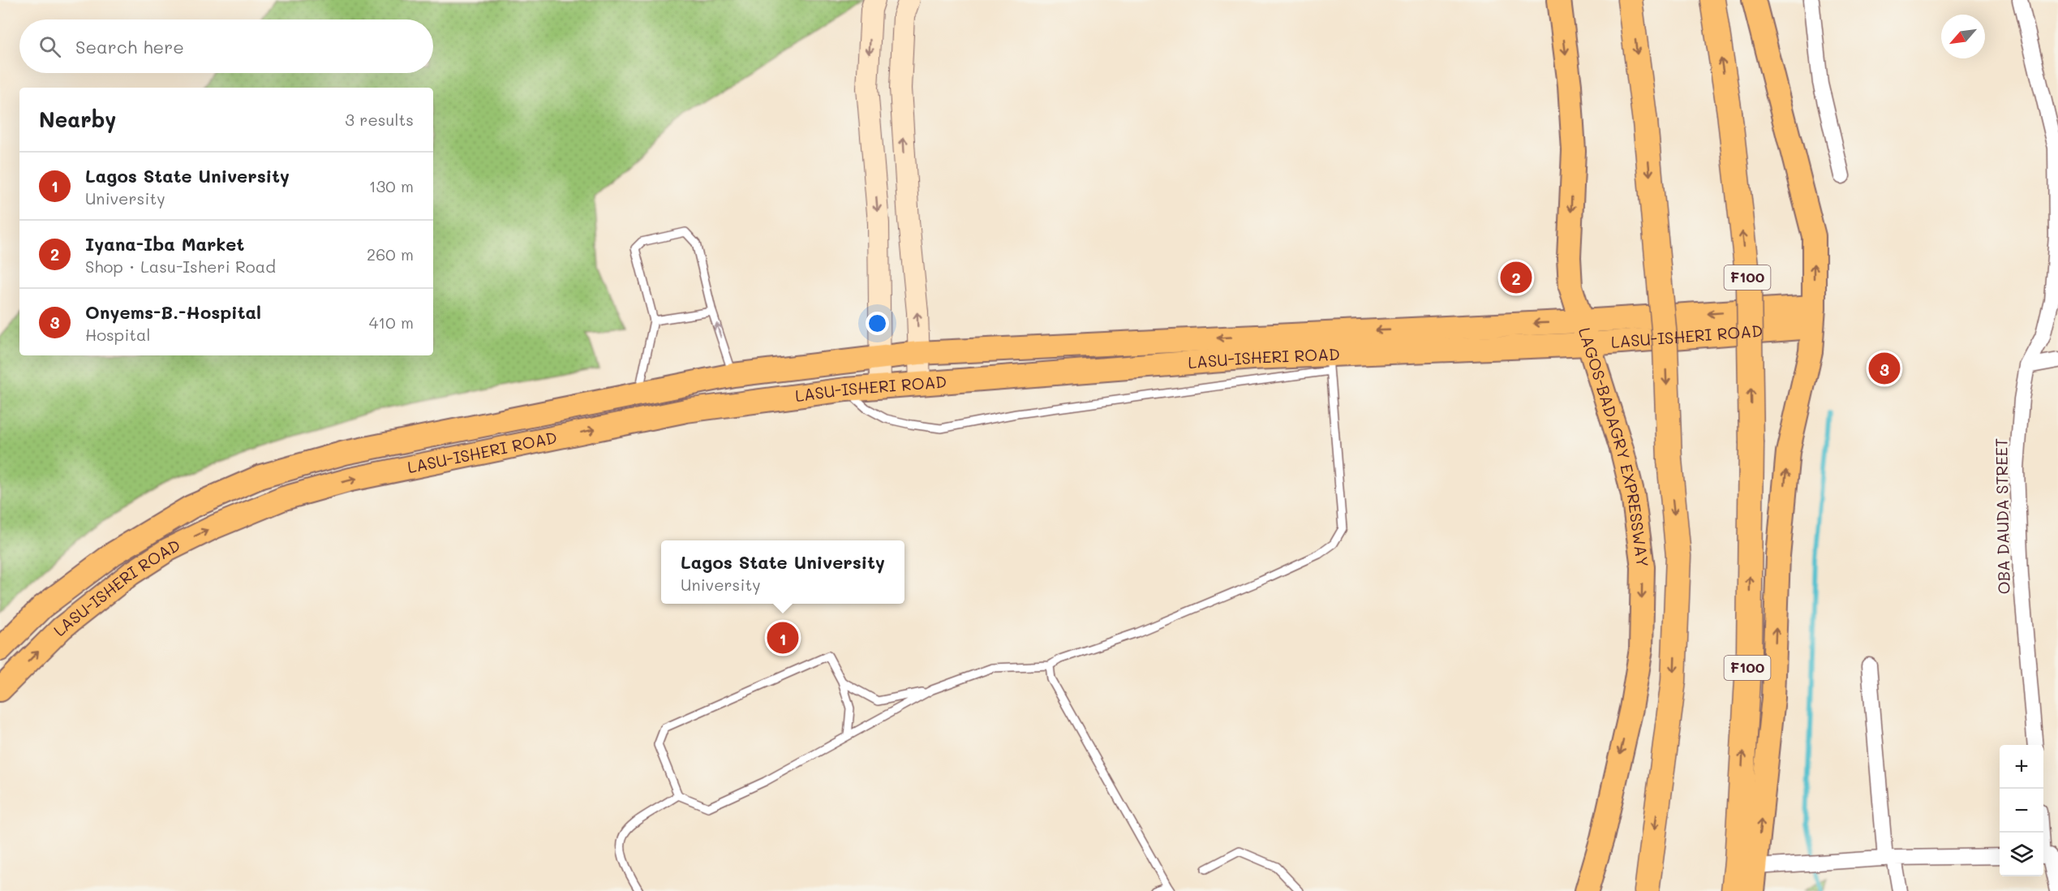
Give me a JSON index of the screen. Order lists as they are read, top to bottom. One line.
{"streets":{"highway":["F100"],"main road":["LASU-ISHERI ROAD","LAGOS-BADAGRY EXPRESSWAY"],"street":["OBA DAUDA STREET"]},"crossings":[["LASU-ISHERI ROAD","LAGOS-BADAGRY EXPRESSWAY"]],"north":"bottom left","page":{"search":"Search here","heading":["Nearby","3 results"],"list":[{"mark":"1","name":"Lagos State University","note":"University","value":"130 m"},{"mark":"2","name":"Iyana-Iba Market","note":"Shop · Lasu-Isheri Road","value":"260 m"},{"mark":"3","name":"Onyems-B.-Hospital","note":"Hospital","value":"410 m"}],"pins":["2","3","1"],"popup":["Lagos State University","University"],"map_buttons":["+","−"]}}
